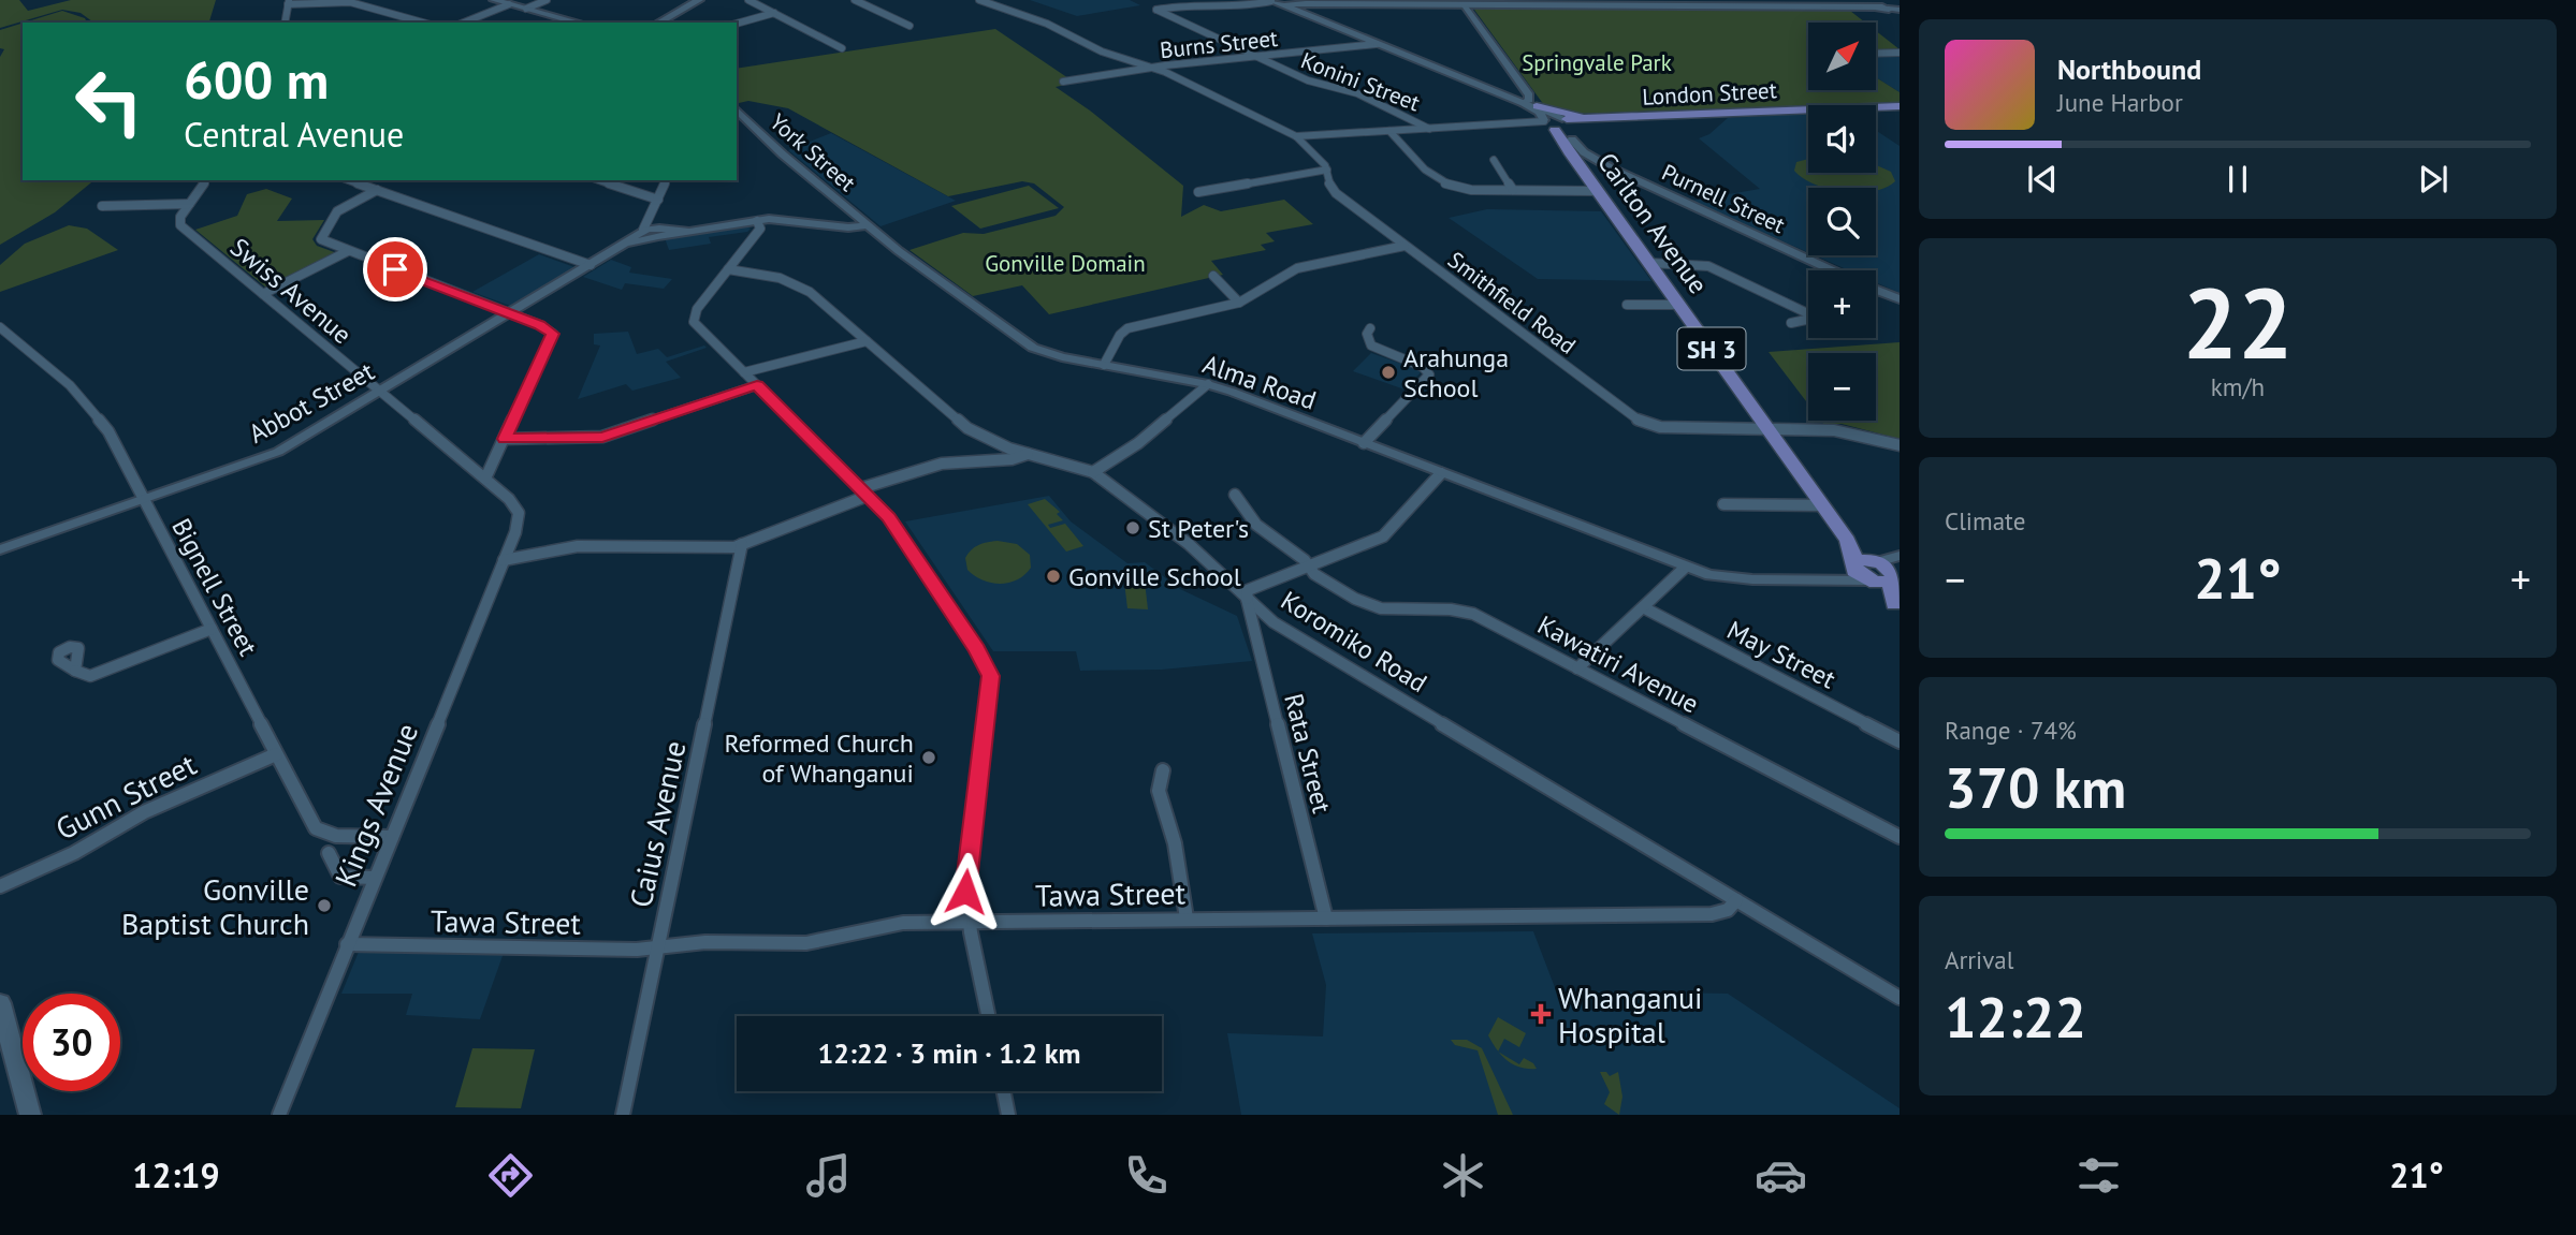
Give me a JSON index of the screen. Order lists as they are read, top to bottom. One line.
{"streets":{"highway":["London Street","Carlton Avenue","SH 3"],"main road":["Purnell Street"],"street":["Burns Street","Konini Street","York Street","Swiss Avenue","Smithfield Road","Alma Road","Abbot Street","Bignell Street","Koromiko Road","May Street","Kawatiri Avenue","Rata Street","Gunn Street","Kings Avenue","Caius Avenue","Tawa Street"]},"crossings":[["Burns Street","Konini Street"],["Burns Street","Smithfield Road"],["London Street","Purnell Street"],["London Street","Carlton Avenue"],["York Street","Alma Road"],["Purnell Street","Carlton Avenue"],["Carlton Avenue","Smithfield Road"],["Carlton Avenue","SH 3"],["Swiss Avenue","Abbot Street"],["Swiss Avenue","Kings Avenue"],["Abbot Street","Bignell Street"],["Bignell Street","Gunn Street"],["Bignell Street","Kings Avenue"],["Koromiko Road","Rata Street"],["Koromiko Road","Tawa Street"],["Rata Street","Tawa Street"],["Kings Avenue","Tawa Street"],["Caius Avenue","Tawa Street"]],"parks":["Springvale Park","Gonville Domain"],"places":{"other":["Arahunga School","St Peter's","Gonville School","Reformed Church of Whanganui","Gonville Baptist Church"],"health":["Whanganui Hospital"]},"north":"top right","page":{"map_buttons":["+","−"],"turn":["600 m","Central Avenue"],"song":["Northbound","June Harbor"],"tile":[["22","km/h"],"Climate",["Range · 74%","370 km"],["Arrival","12:22"]],"heat":["−","21°","+"],"limit":"30","trip":"12:22 · 3 min · 1.2 km","tabs":["12:19","21°"]}}
